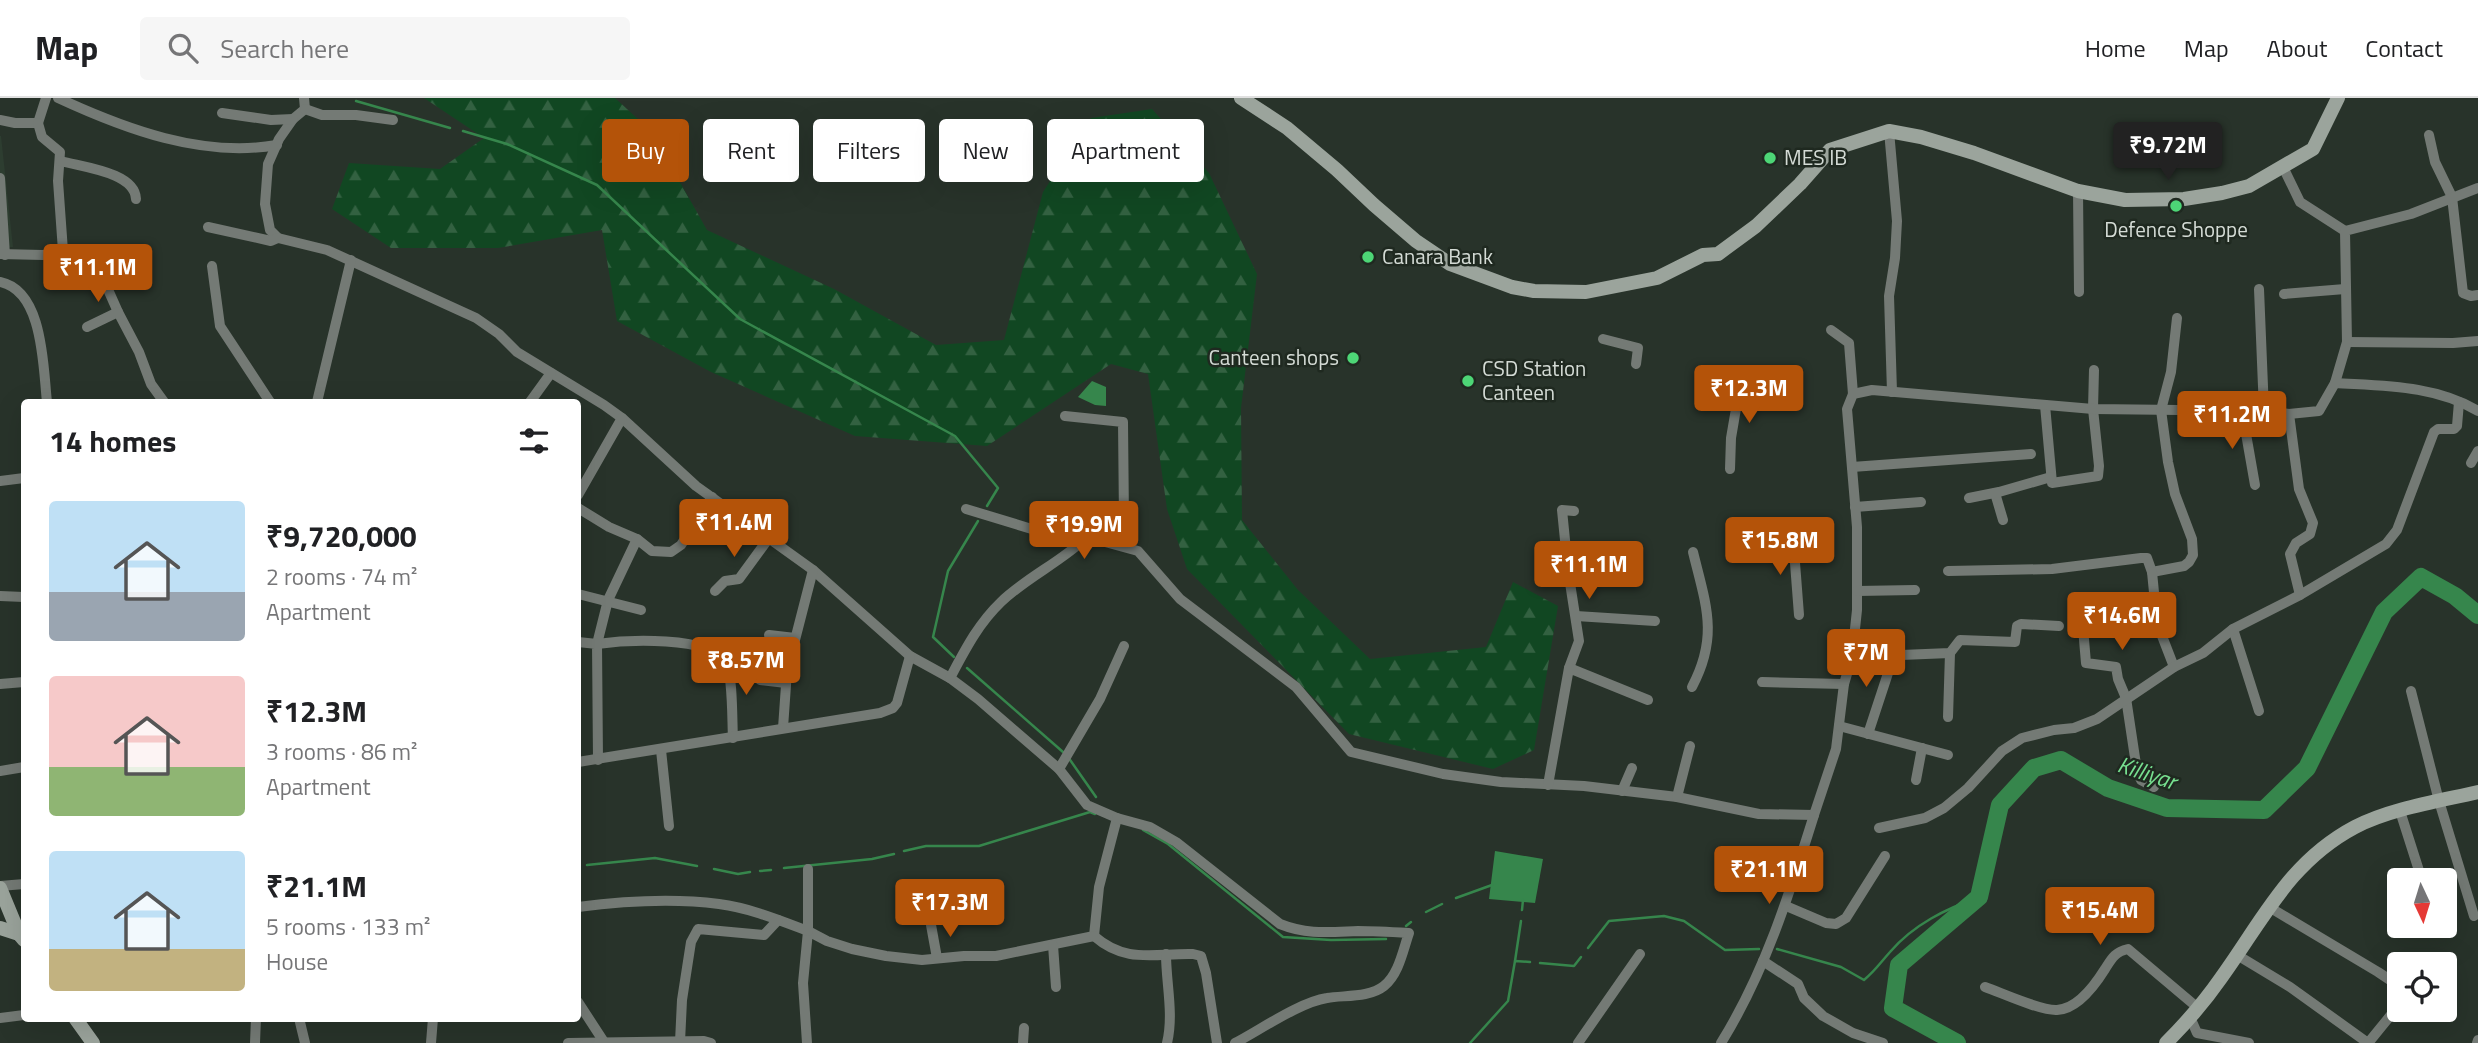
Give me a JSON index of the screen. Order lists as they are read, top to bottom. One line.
{"water":["Killiyar"],"places":["MES IB","Defence Shoppe","Canara Bank","Canteen shops","CSD Station Canteen"],"north":"bottom","page":{"header":"Map","search":"Search here","nav":["Home","Map","About","Contact"],"chip":["Buy","Rent","Filters","New","Apartment"],"price":["₹9.72M","₹11.1M","₹12.3M","₹11.2M","₹11.4M","₹19.9M","₹15.8M","₹11.1M","₹14.6M","₹7M","₹8.57M","₹21.1M","₹17.3M","₹15.4M"],"heading":"14 homes","list":[{"name":"₹9,720,000","note":"2 rooms · 74 m² · Apartment"},{"name":"₹12.3M","note":"3 rooms · 86 m² · Apartment"},{"name":"₹21.1M","note":"5 rooms · 133 m² · House"}]}}
